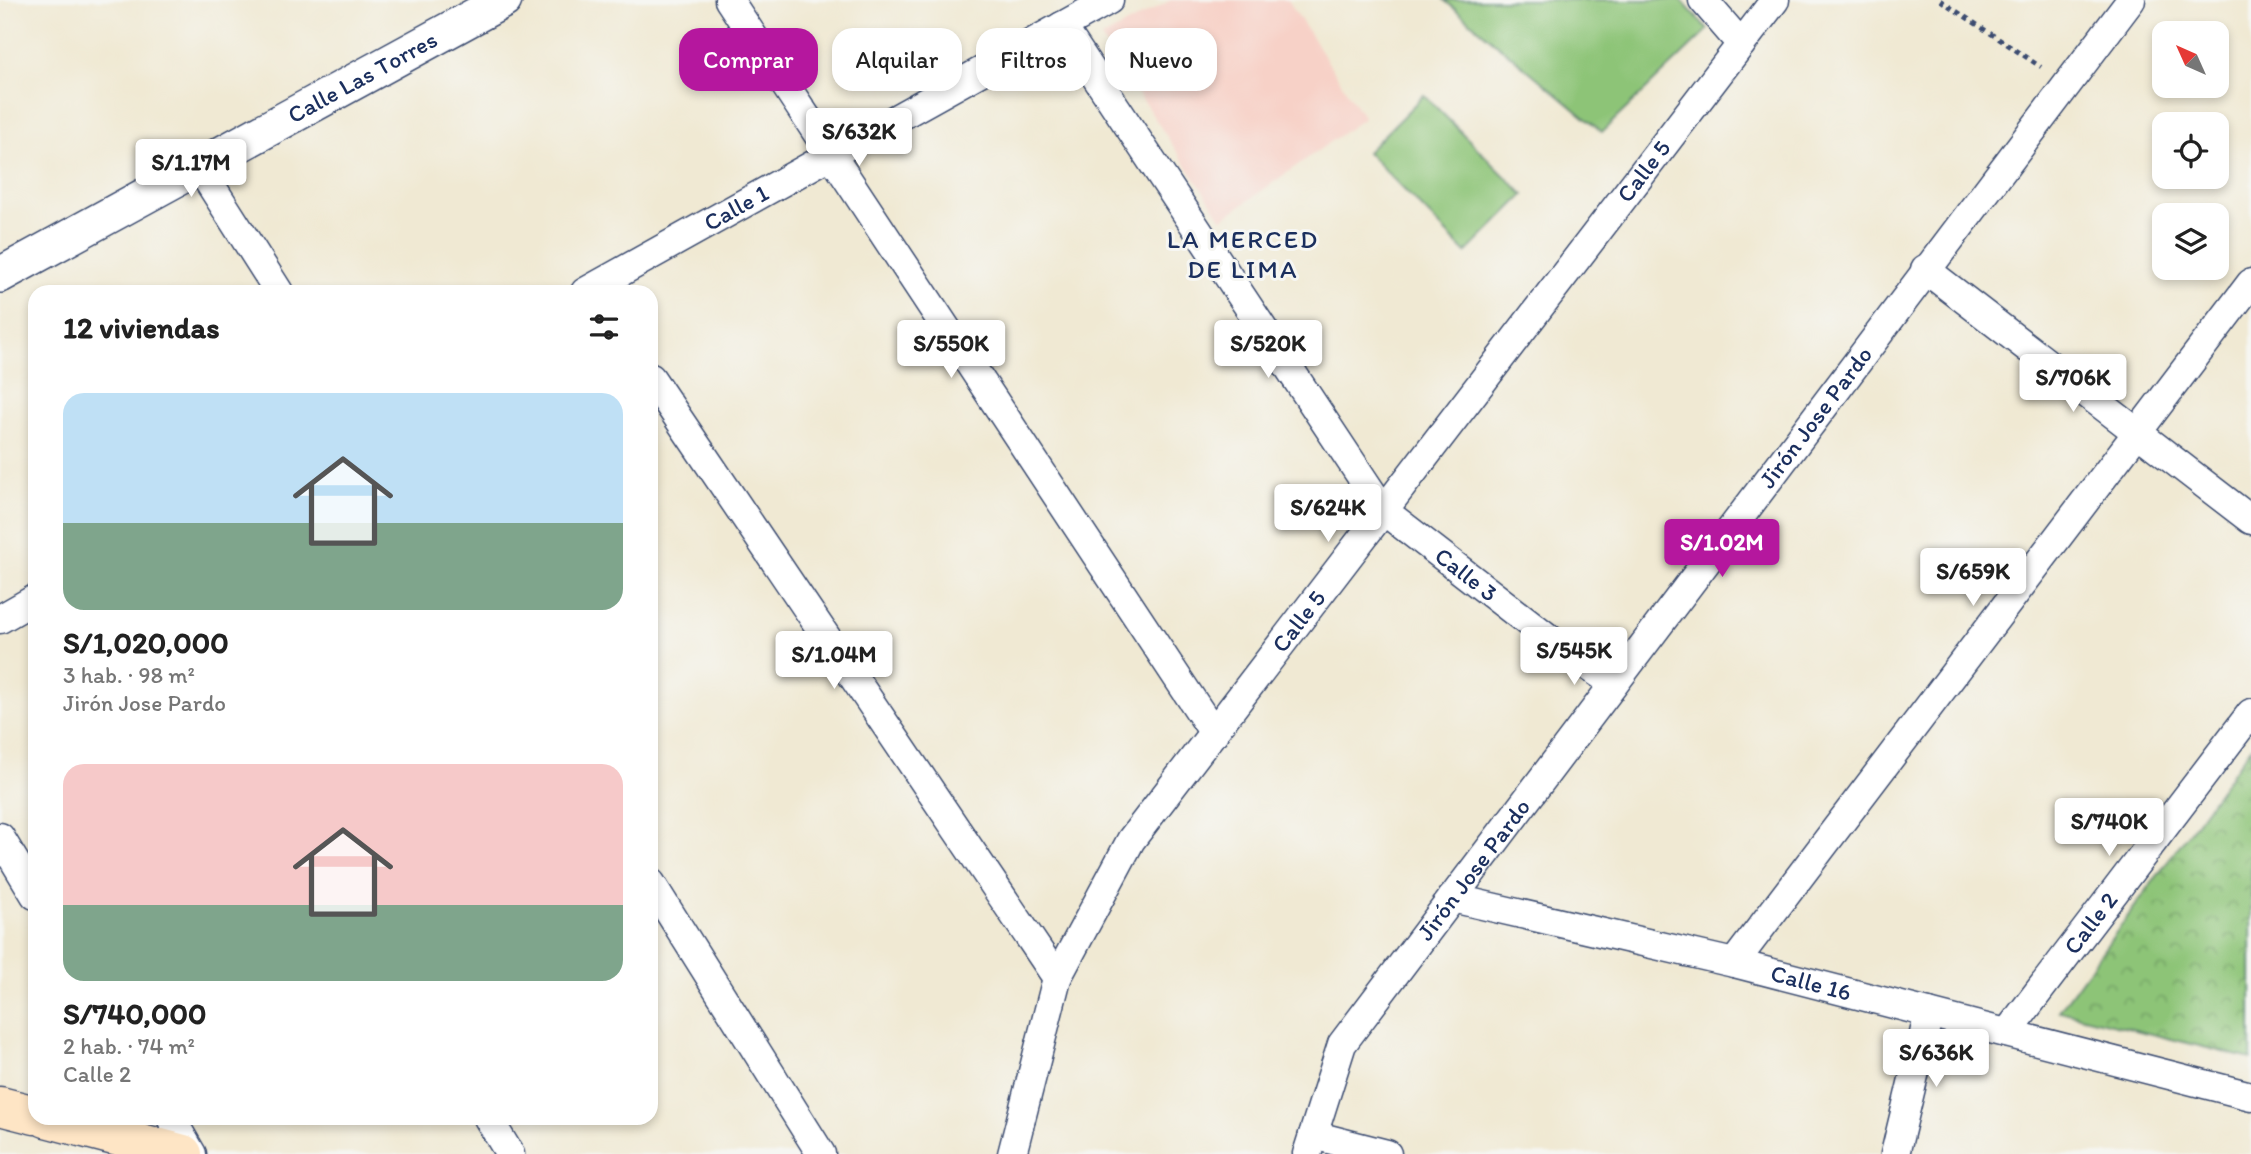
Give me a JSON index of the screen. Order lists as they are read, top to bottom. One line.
{"streets":{"street":["Calle Las Torres","Calle 5","Calle 1","Jirón Jose Pardo","Calle 3","Calle 2","Calle 16"]},"crossings":[["Calle 5","Calle 3"],["Calle 1","Calle 3"],["Jirón Jose Pardo","Calle 3"],["Jirón Jose Pardo","Calle 16"],["Calle 2","Calle 16"]],"districts":["LA MERCED DE LIMA"],"north":"top left","page":{"chip":["Comprar","Alquilar","Filtros","Nuevo"],"price":["S/632K","S/1.17M","S/550K","S/520K","S/706K","S/624K","S/1.02M","S/659K","S/545K","S/1.04M","S/740K","S/636K"],"heading":"12 viviendas","list":[{"name":"S/1,020,000","note":"3 hab. · 98 m² · Jirón Jose Pardo"},{"name":"S/740,000","note":"2 hab. · 74 m² · Calle 2"}]}}
